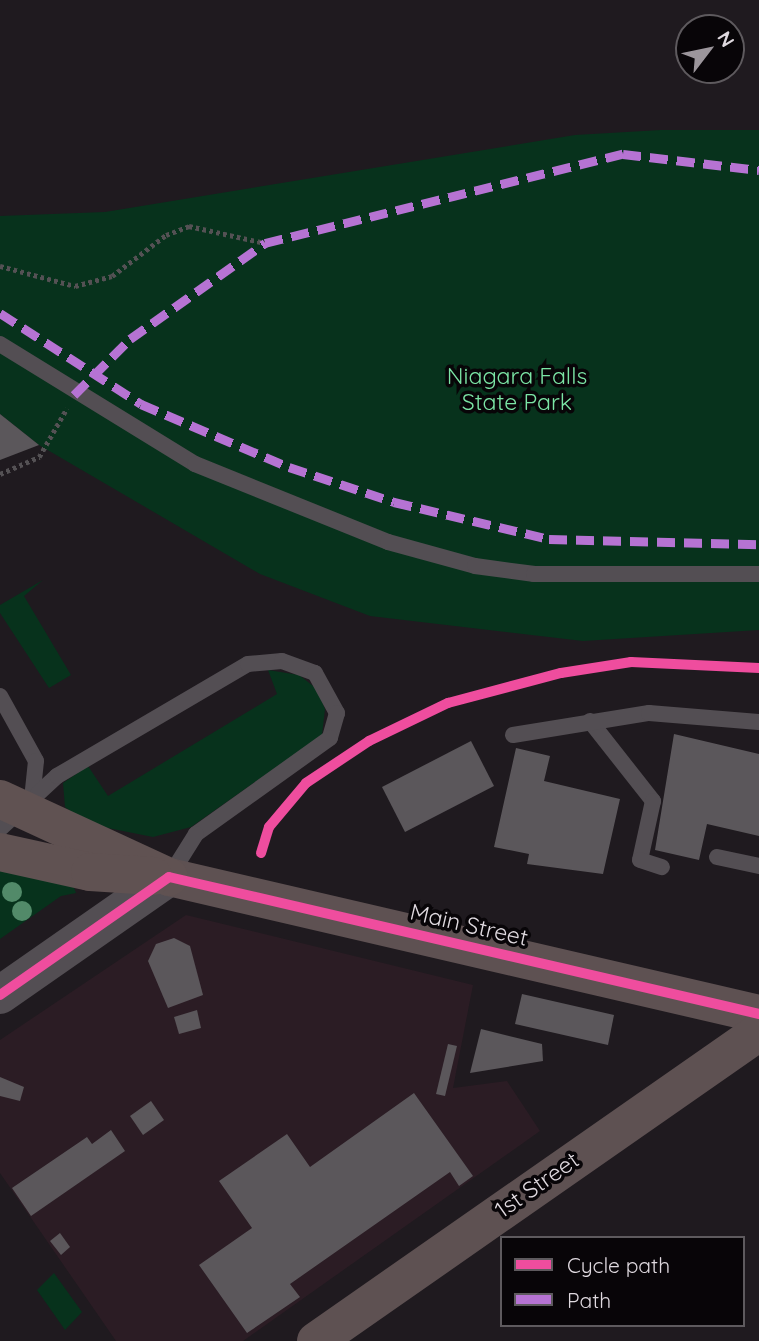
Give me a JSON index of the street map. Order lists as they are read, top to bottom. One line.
{"streets":{"main road":["Main Street","1st Street"]},"parks":["Niagara Falls State Park"],"legend":["Cycle path","Path"],"north":"top right"}
